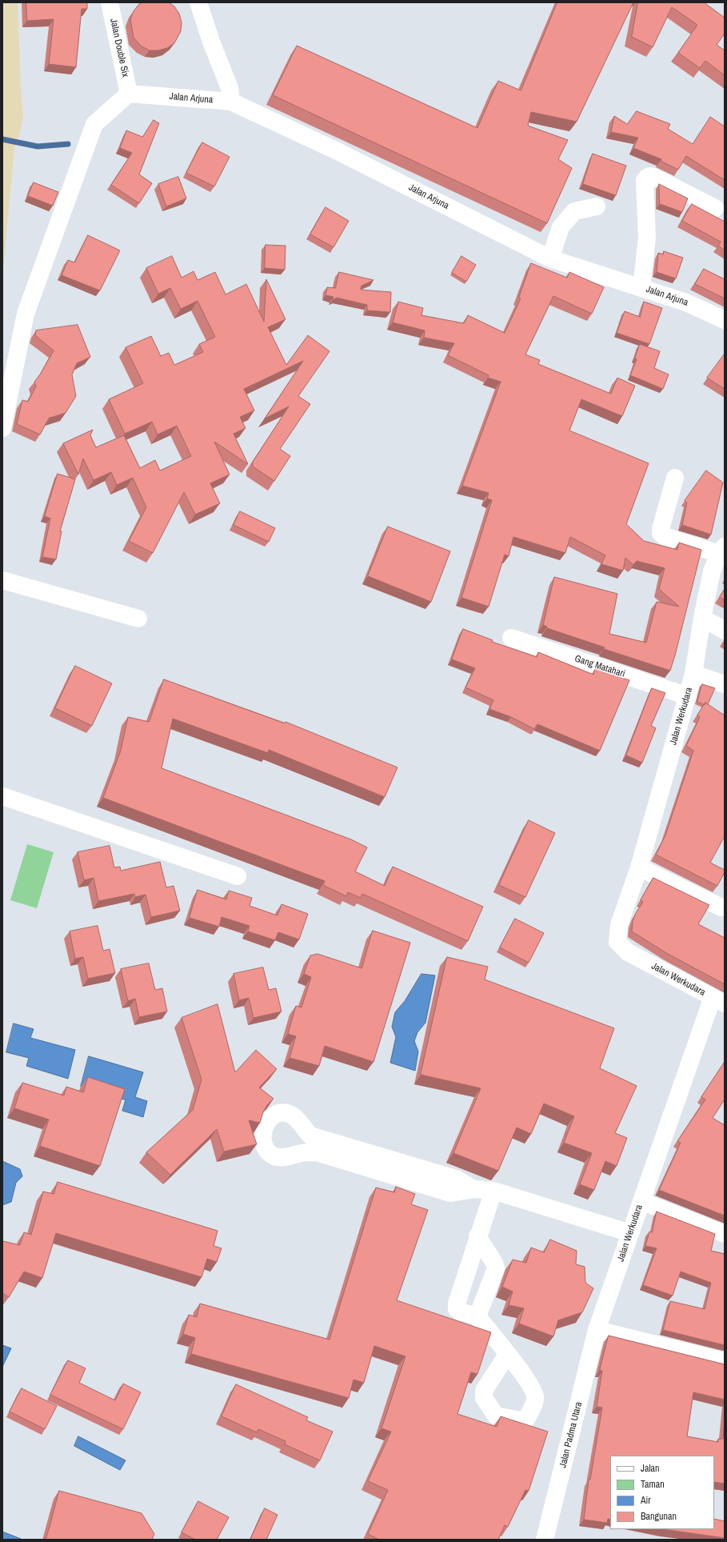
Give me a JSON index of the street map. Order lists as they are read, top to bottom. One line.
{"streets":{"street":["Jalan Double Six","Jalan Arjuna","Gang Matahari","Jalan Werkudara","Jalan Padma Utara"]},"crossings":[["Jalan Double Six","Jalan Arjuna"],["Gang Matahari","Jalan Werkudara"],["Jalan Werkudara","Jalan Padma Utara"]],"legend":["Jalan","Taman","Air","Bangunan"]}
